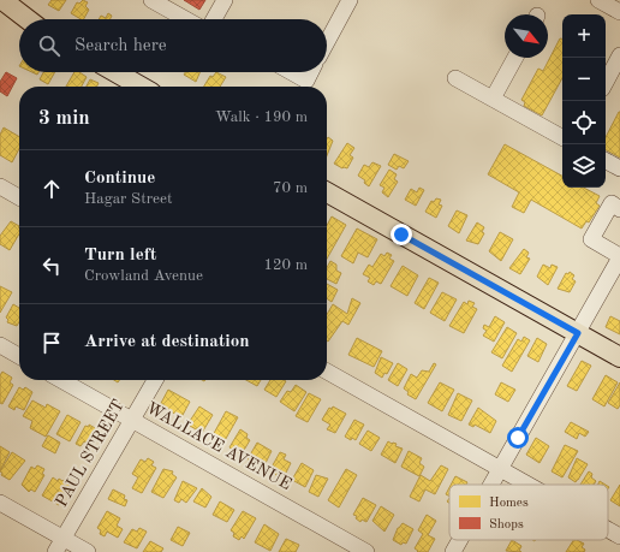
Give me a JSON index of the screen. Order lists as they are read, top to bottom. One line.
{"streets":{"street":["WALLACE AVENUE","PAUL STREET"]},"crossings":[["WALLACE AVENUE","PAUL STREET"]],"legend":["Homes","Shops"],"north":"bottom right","page":{"map_buttons":["+","−"],"search":"Search here","heading":["3 min","Walk · 190 m"],"list":[["Continue","Hagar Street","70 m"],["Turn left","Crowland Avenue","120 m"],"Arrive at destination"]}}
